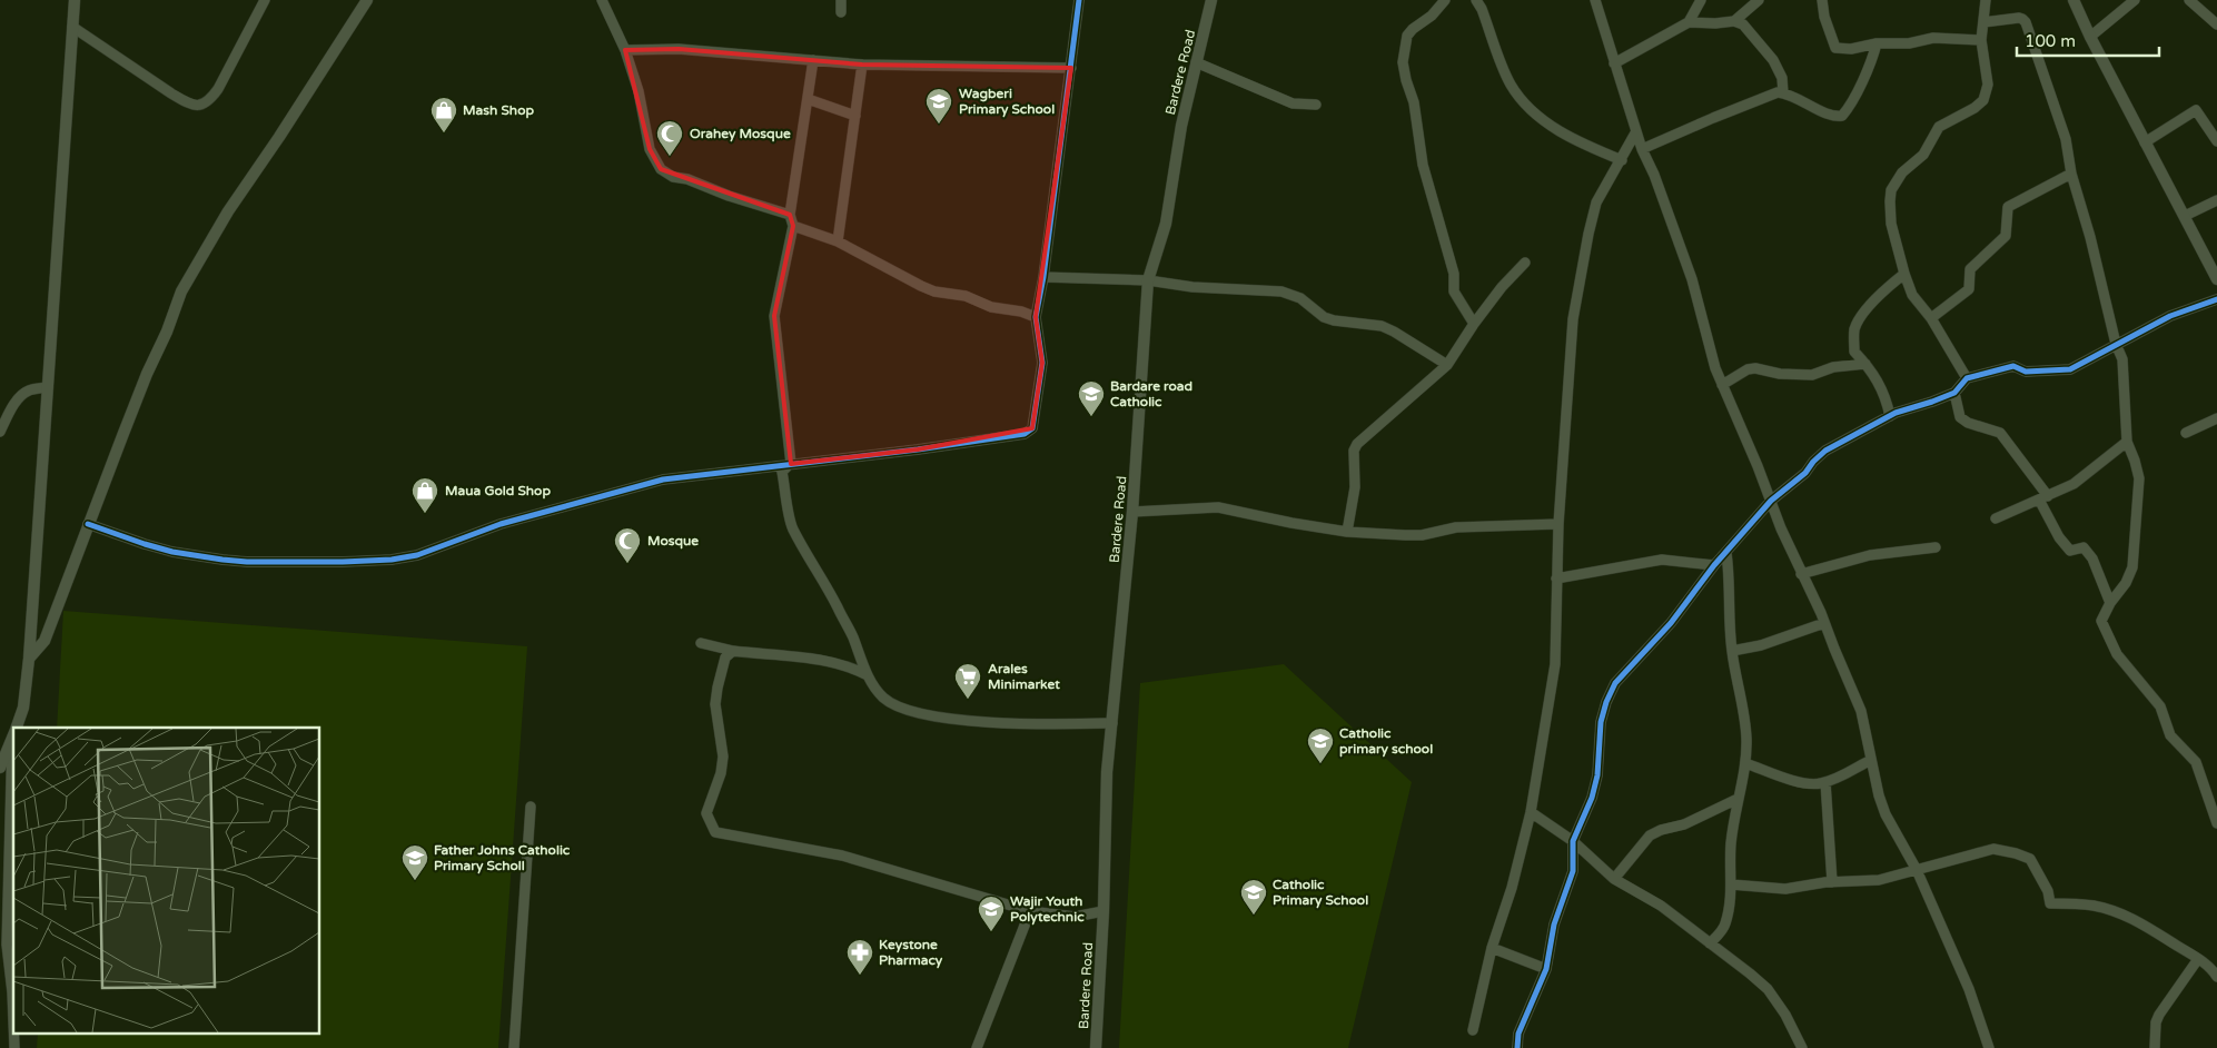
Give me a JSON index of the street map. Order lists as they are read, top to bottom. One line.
{"streets":{"street":["Bardere Road"]},"places":{"school or university":["Wagberi Primary School","Bardare road Catholic","Catholic primary school","Father Johns Catholic Primary Scholl","Catholic Primary School","Wajir Youth Polytechnic"],"shop":["Mash Shop","Maua Gold Shop"],"mosque":["Orahey Mosque","Mosque"],"supermarket":["Arales Minimarket"],"pharmacy":["Keystone Pharmacy"]},"scale_bar":"100 m"}
